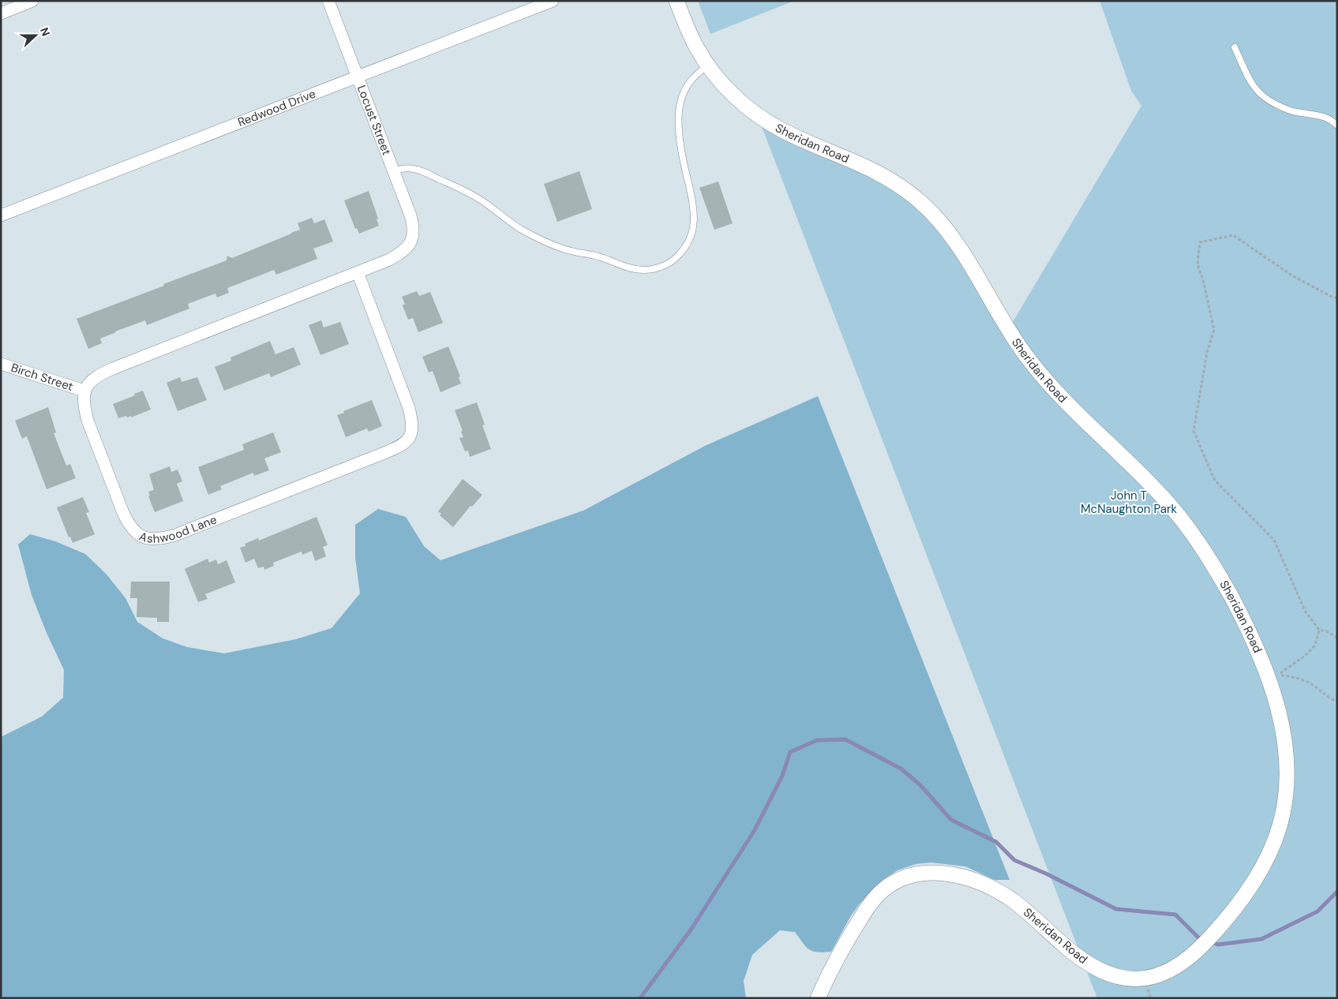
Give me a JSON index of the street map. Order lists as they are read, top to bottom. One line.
{"streets":{"street":["Redwood Drive","Locust Street","Sheridan Road","Birch Street","Ashwood Lane"]},"crossings":[["Redwood Drive","Locust Street"],["Locust Street","Ashwood Lane"],["Birch Street","Ashwood Lane"]],"parks":["John T McNaughton Park"],"north":"right"}
